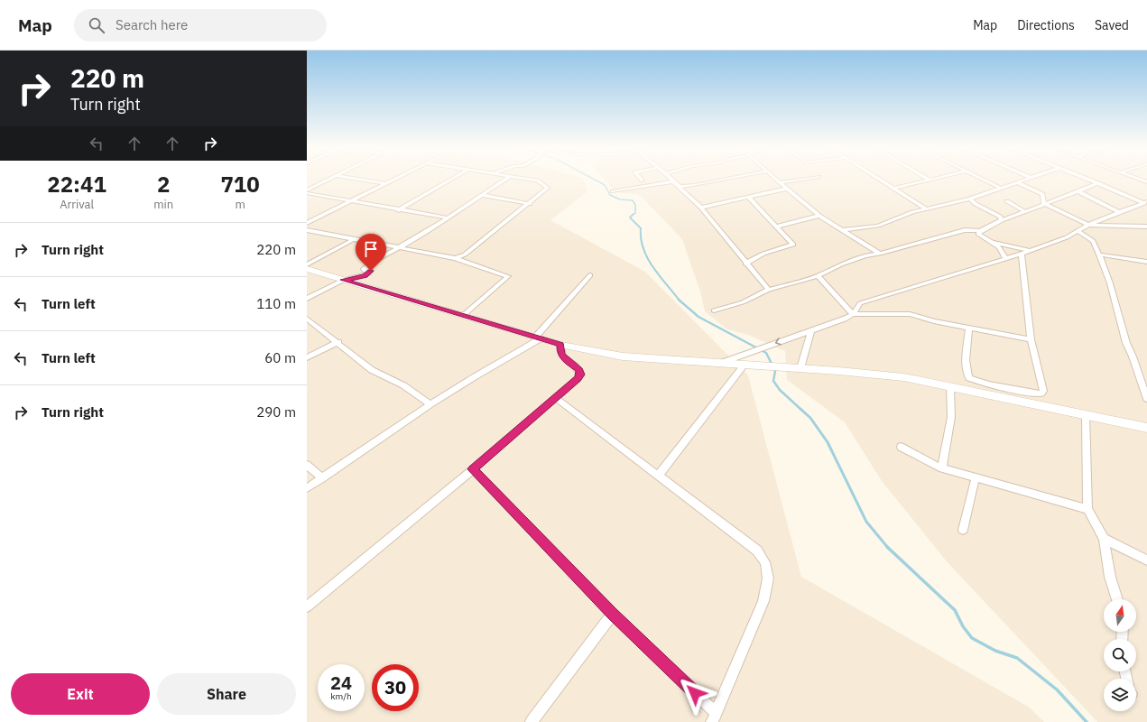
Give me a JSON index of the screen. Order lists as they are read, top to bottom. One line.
{"north":"top","page":{"header":"Map","search":"Search here","nav":["Map","Directions","Saved"],"turn":["220 m","Turn right"],"eta":["22:41","Arrival","2","min","710","m"],"list":[{"name":"Turn right","value":"220 m"},{"name":"Turn left","value":"110 m"},{"name":"Turn left","value":"60 m"},{"name":"Turn right","value":"290 m"}],"speed":"24 km/h","limit":"30","buttons":["Exit","Share"]}}
